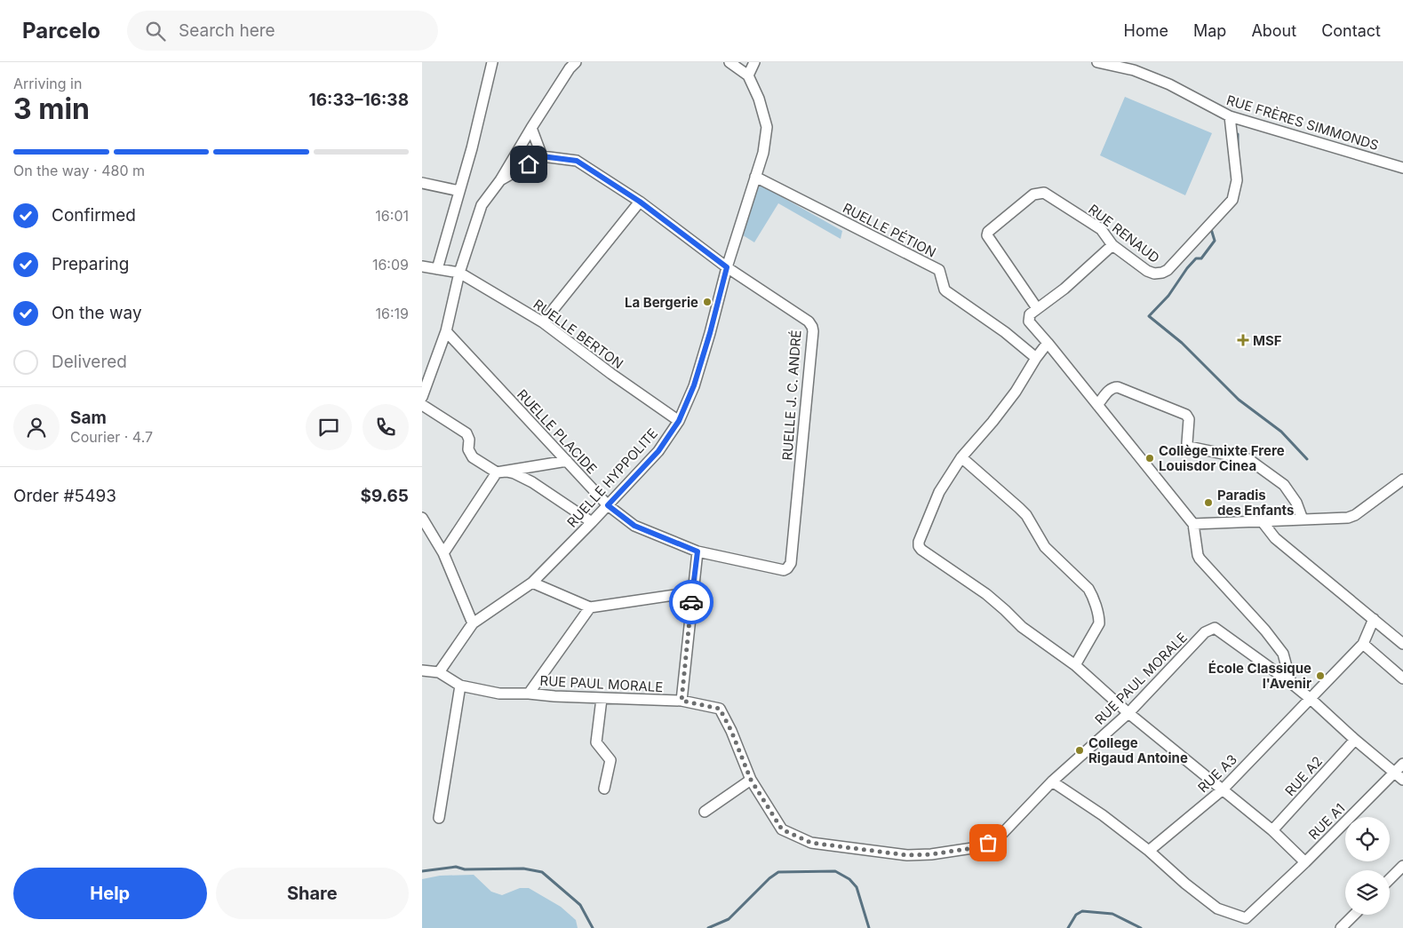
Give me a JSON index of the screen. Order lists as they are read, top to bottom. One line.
{"streets":{"street":["RUE FRÈRES SIMMONDS","RUELLE PÉTION","RUE RENAUD","RUELLE BERTON","RUELLE J. C. ANDRÉ","RUELLE PLACIDE","RUELLE HYPPOLITE","RUE PAUL MORALE","RUE A3","RUE A2","RUE A1"]},"crossings":[["RUE FRÈRES SIMMONDS","RUE RENAUD"],["RUELLE PÉTION","RUELLE HYPPOLITE"],["RUELLE BERTON","RUELLE HYPPOLITE"],["RUELLE J. C. ANDRÉ","RUELLE PLACIDE"],["RUELLE J. C. ANDRÉ","RUELLE HYPPOLITE"],["RUELLE PLACIDE","RUELLE HYPPOLITE"],["RUELLE HYPPOLITE","RUE PAUL MORALE"],["RUE A3","RUE A1"]],"places":{"other":["La Bergerie","Collège mixte Frere Louisdor Cinea","Paradis des Enfants","École Classique l'Avenir","College Rigaud Antoine"],"health":["MSF"]},"page":{"header":"Parcelo","search":"Search here","nav":["Home","Map","About","Contact"],"heading":["3 min","Arriving in","16:33–16:38"],"panel":["Sam","Courier · 4.7","Order #5493","$9.65"],"bar":"On the way · 480 m","list":[["Confirmed","16:01"],["Preparing","16:09"],["On the way","16:19"],"Delivered"],"buttons":["Help","Share"]}}
